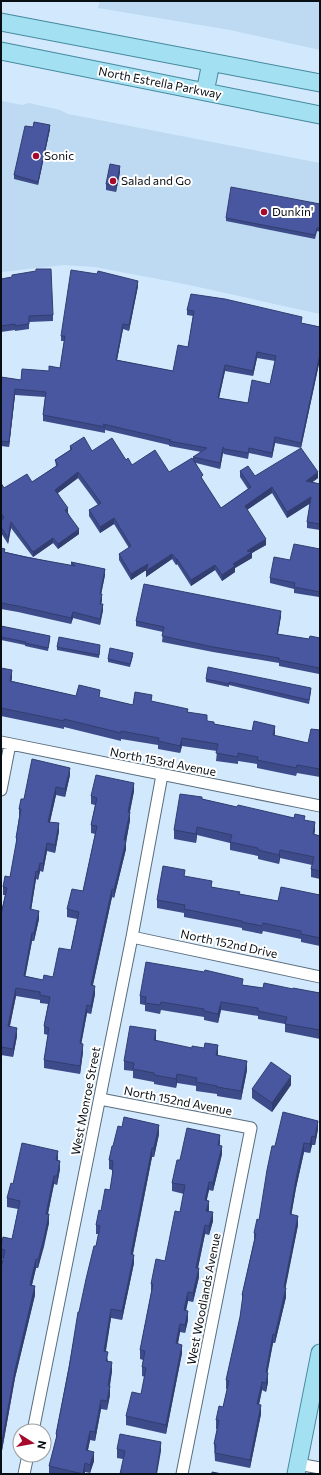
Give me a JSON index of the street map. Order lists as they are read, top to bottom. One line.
{"streets":{"main road":["North Estrella Parkway"],"street":["North 153rd Avenue","North 152nd Drive","West Monroe Street","North 152nd Avenue","West Woodlands Avenue"]},"crossings":[["North 153rd Avenue","West Monroe Street"],["North 152nd Drive","West Monroe Street"],["West Monroe Street","North 152nd Avenue"],["North 152nd Avenue","West Woodlands Avenue"]],"places":["Sonic","Salad and Go","Dunkin'"],"north":"right"}
